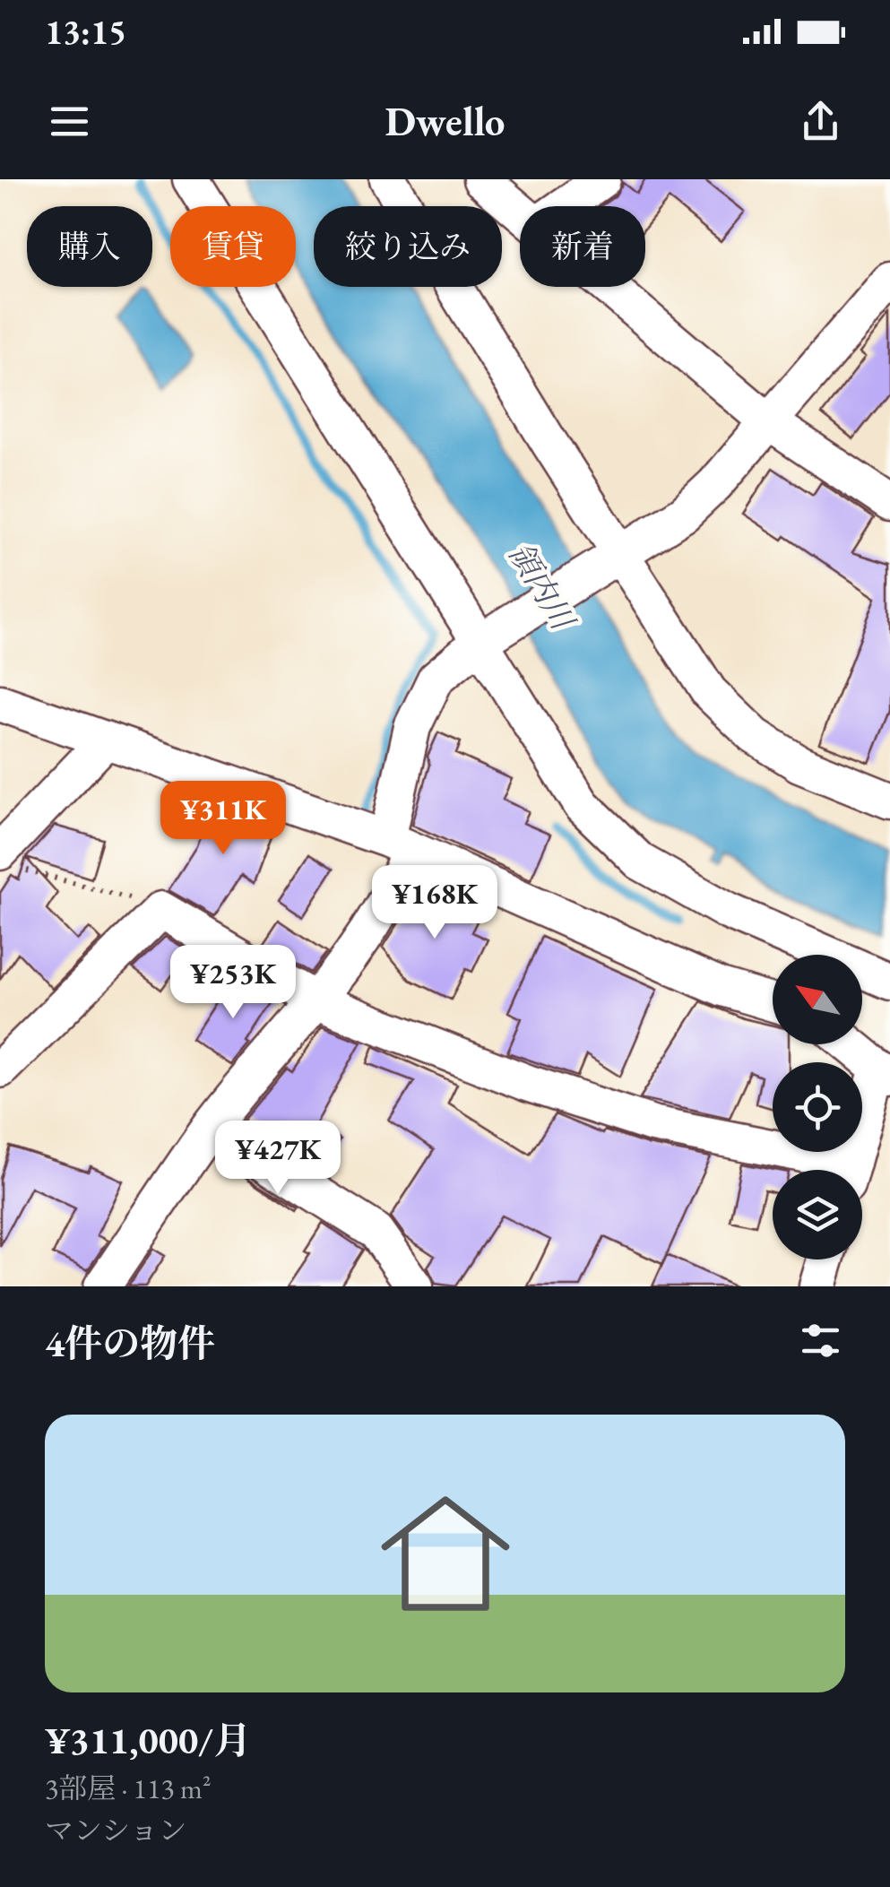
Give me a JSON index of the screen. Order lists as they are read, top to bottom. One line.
{"water":["領内川"],"north":"top left","page":{"status":"13:15","header":"Dwello","chip":["購入","賃貸","絞り込み","新着"],"price":["¥311K","¥168K","¥253K","¥427K"],"heading":"4件の物件","list":[{"name":"¥311,000/月","note":"3部屋 · 113 m² · マンション"}]}}
